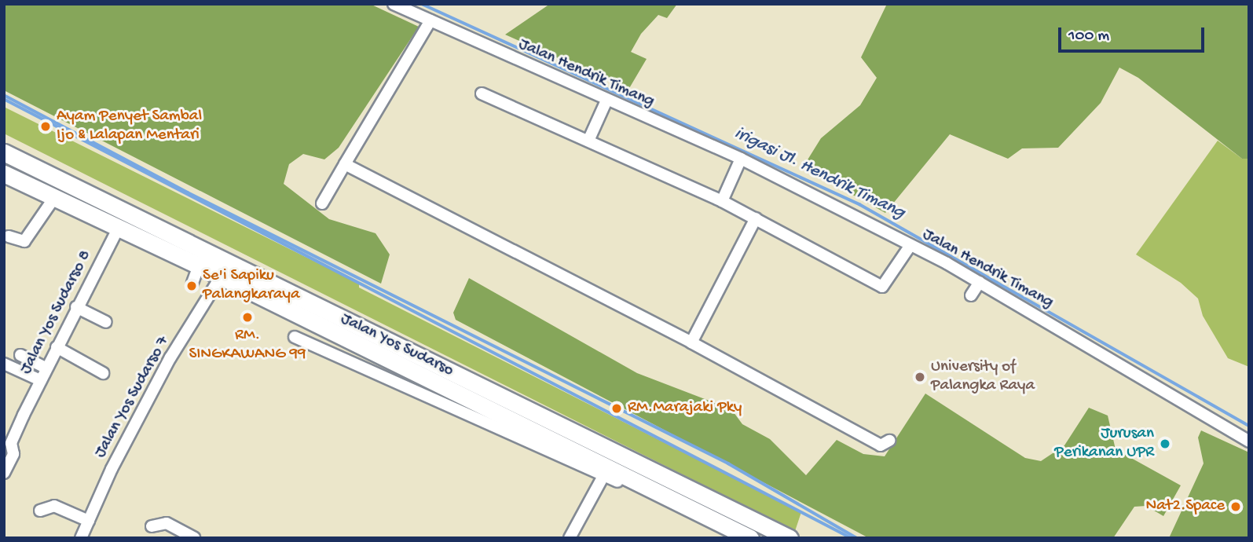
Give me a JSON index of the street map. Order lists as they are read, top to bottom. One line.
{"streets":{"main road":["Jalan Yos Sudarso"],"street":["Jalan Hendrik Timang","Jalan Yos Sudarso 8","Jalan Yos Sudarso 7"]},"crossings":[["Jalan Yos Sudarso 8","Jalan Yos Sudarso"],["Jalan Yos Sudarso","Jalan Yos Sudarso 7"]],"water":["irigasi Jl. Hendrik Timang"],"places":["Ayam Penyet Sambal Ijo & Lalapan Mentari","Se'i Sapiku Palangkaraya","RM. SINGKAWANG 99","University of Palangka Raya","RM.Marajaki Pky","Jurusan Perikanan UPR","Nat2.Space"],"scale_bar":"100 m"}
